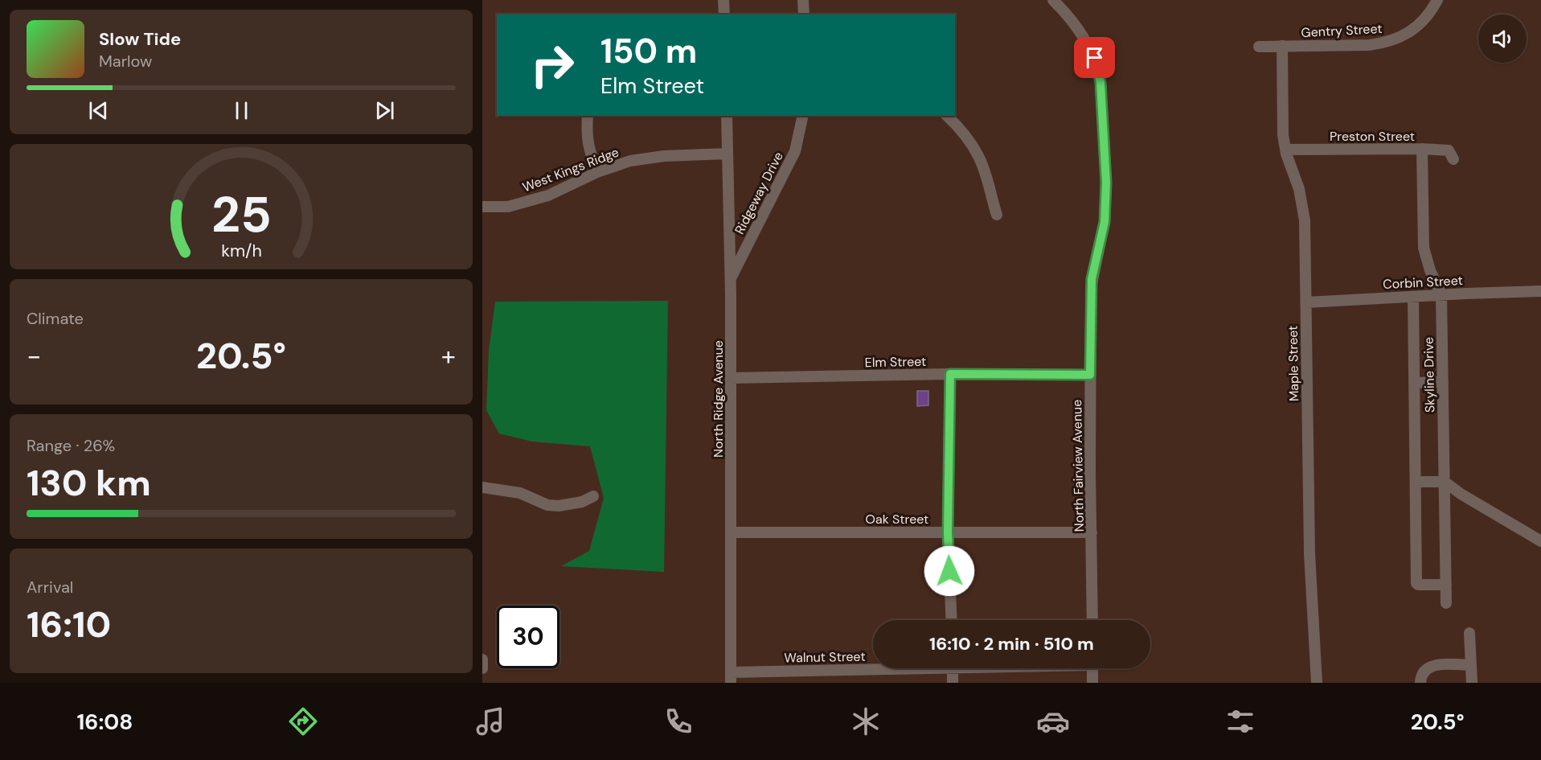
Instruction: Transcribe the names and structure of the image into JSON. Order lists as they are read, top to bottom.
{
  "streets": {
    "street": [
      "Gentry Street",
      "Preston Street",
      "West Kings Ridge",
      "Ridgeway Drive",
      "Corbin Street",
      "Elm Street",
      "Maple Street",
      "Skyline Drive",
      "North Ridge Avenue",
      "North Fairview Avenue",
      "Oak Street",
      "Walnut Street"
    ]
  },
  "crossings": [
    ["Gentry Street", "Maple Street"],
    ["Preston Street", "Maple Street"],
    ["Preston Street", "Skyline Drive"],
    ["West Kings Ridge", "North Ridge Avenue"],
    ["Ridgeway Drive", "North Ridge Avenue"],
    ["Corbin Street", "Maple Street"],
    ["Corbin Street", "Skyline Drive"],
    ["Elm Street", "North Ridge Avenue"],
    ["Elm Street", "North Fairview Avenue"],
    ["North Ridge Avenue", "Oak Street"],
    ["North Ridge Avenue", "Walnut Street"],
    ["North Fairview Avenue", "Oak Street"]
  ],
  "page": {
    "turn": ["150 m", "Elm Street"],
    "song": ["Slow Tide", "Marlow"],
    "tile": [
      "Climate",
      ["Range · 26%", "130 km"],
      ["Arrival", "16:10"]
    ],
    "heat": ["−", "20.5°", "+"],
    "limit": "30",
    "trip": "16:10 · 2 min · 510 m",
    "tabs": ["16:08", "20.5°"],
    "gauge": ["25", "km/h"]
  }
}
